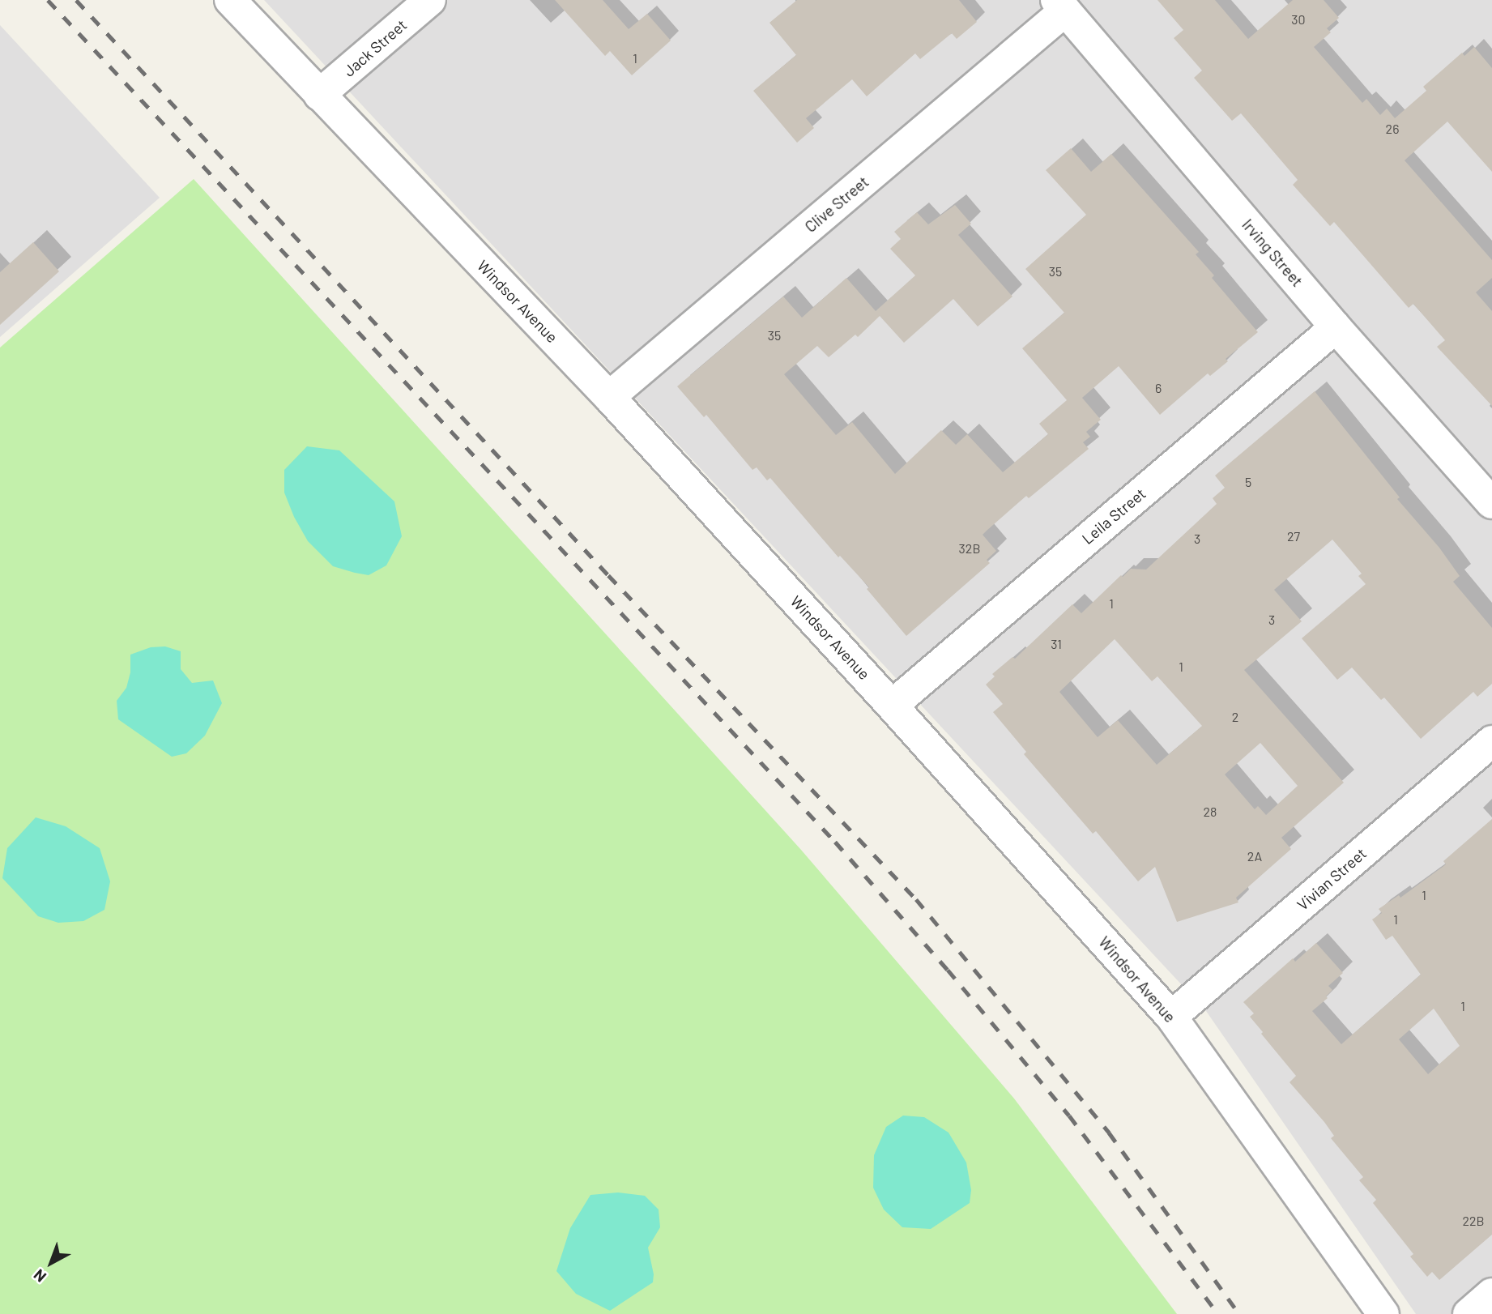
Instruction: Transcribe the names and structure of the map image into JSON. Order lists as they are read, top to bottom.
{
  "streets": {
    "street": [
      "Jack Street",
      "Clive Street",
      "Irving Street",
      "Windsor Avenue",
      "Leila Street",
      "Vivian Street"
    ]
  },
  "crossings": [
    ["Jack Street", "Windsor Avenue"],
    ["Clive Street", "Irving Street"],
    ["Clive Street", "Windsor Avenue"],
    ["Irving Street", "Leila Street"],
    ["Windsor Avenue", "Leila Street"],
    ["Windsor Avenue", "Vivian Street"]
  ],
  "house_numbers": [
    "30",
    "1",
    "26",
    "35",
    "35",
    "6",
    "5",
    "27",
    "3",
    "32B",
    "1",
    "3",
    "31",
    "1",
    "2",
    "28",
    "2A",
    "1",
    "1",
    "1",
    "22B"
  ],
  "north": "bottom left"
}
